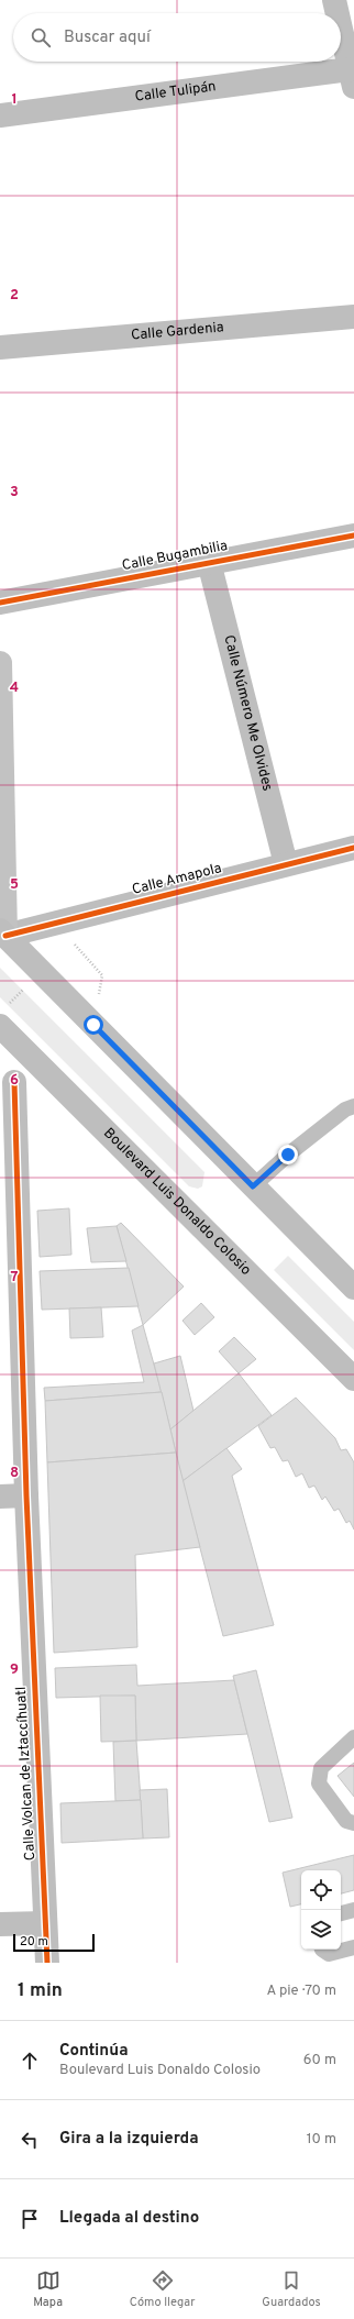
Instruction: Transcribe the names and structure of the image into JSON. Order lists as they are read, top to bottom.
{
  "streets": {
    "street": [
      "Calle Tulipán",
      "Calle Gardenia",
      "Calle Bugambilia",
      "Calle Número Me Olvides",
      "Calle Amapola",
      "Boulevard Luis Donaldo Colosio",
      "Calle Volcan de Iztaccíhuatl"
    ]
  },
  "crossings": [
    ["Calle Bugambilia", "Calle Número Me Olvides"],
    ["Calle Número Me Olvides", "Calle Amapola"]
  ],
  "scale_bar": "20 m",
  "page": {
    "search": "Buscar aquí",
    "scale": "20 m",
    "heading": ["1 min", "A pie · 70 m"],
    "list": [
      ["Continúa", "Boulevard Luis Donaldo Colosio", "60 m"],
      ["Gira a la izquierda", "10 m"],
      "Llegada al destino"
    ],
    "nav": ["Mapa", "Cómo llegar", "Guardados"]
  },
  "grid": {
    "rows": [
      "1",
      "2",
      "3",
      "4",
      "5",
      "6",
      "7",
      "8",
      "9"
    ]
  }
}
